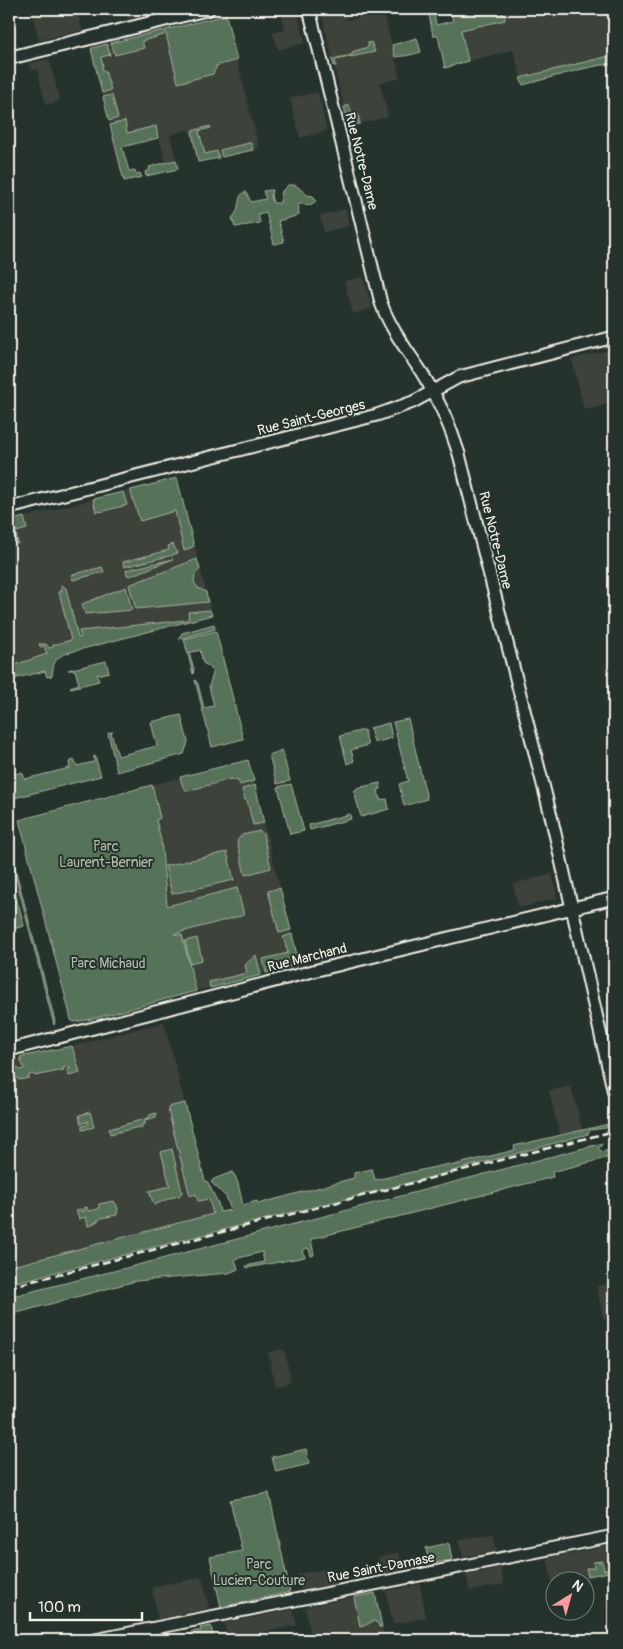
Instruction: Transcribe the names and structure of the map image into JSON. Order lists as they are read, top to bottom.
{
  "streets": {
    "street": [
      "Rue Notre-Dame",
      "Rue Saint-Georges",
      "Rue Marchand",
      "Rue Saint-Damase"
    ]
  },
  "crossings": [
    ["Rue Notre-Dame", "Rue Saint-Georges"],
    ["Rue Notre-Dame", "Rue Marchand"]
  ],
  "parks": ["Parc Laurent-Bernier", "Parc Michaud", "Parc Lucien-Couture"],
  "scale_bar": "100 m",
  "north": "top right"
}
